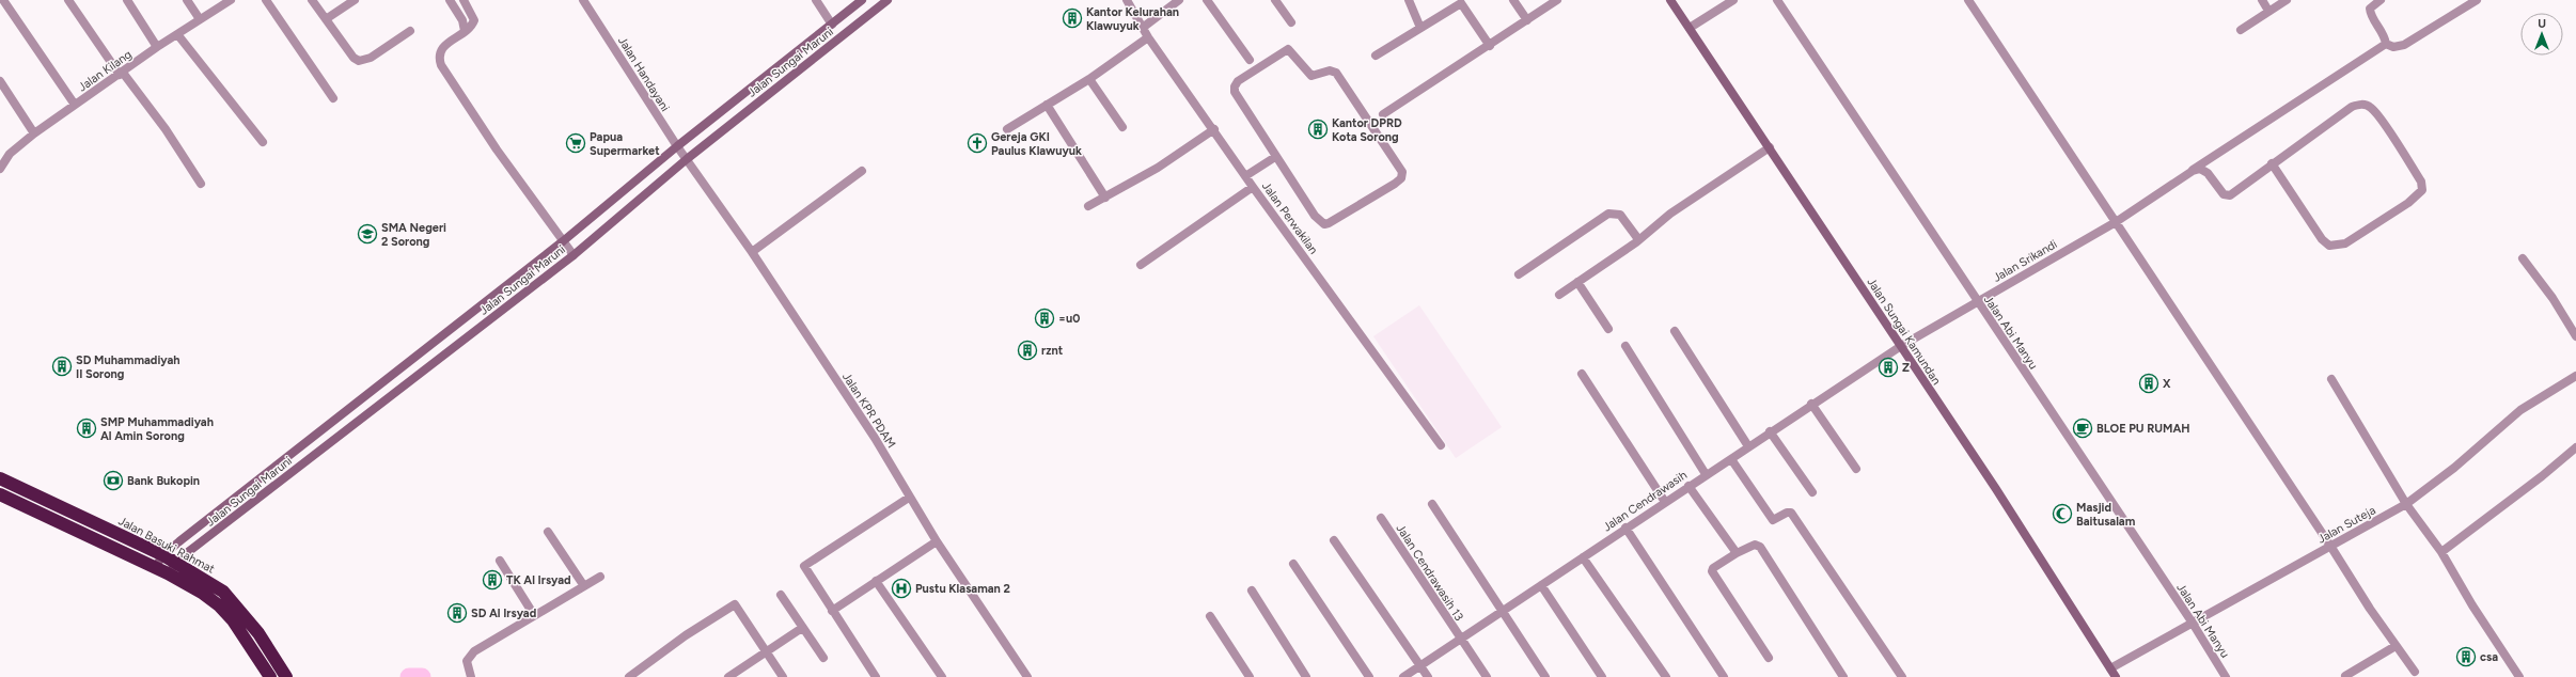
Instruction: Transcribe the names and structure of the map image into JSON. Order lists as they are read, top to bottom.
{
  "streets": {
    "highway": ["Jalan Basuki Rahmat"],
    "main road": ["Jalan Sungai Maruni", "Jalan Sungai Kamundan"],
    "street": [
      "Jalan Kilang",
      "Jalan Handayani",
      "Jalan Perwakilan",
      "Jalan Srikandi",
      "Jalan Abi Manyu",
      "Jalan KPR PDAM",
      "Jalan Cendrawasih",
      "Jalan Suteja",
      "Jalan Cendrawasih 13"
    ]
  },
  "crossings": [
    ["Jalan Sungai Maruni", "Jalan Handayani"],
    ["Jalan Sungai Maruni", "Jalan KPR PDAM"],
    ["Jalan Sungai Maruni", "Jalan Basuki Rahmat"],
    ["Jalan Handayani", "Jalan KPR PDAM"],
    ["Jalan Srikandi", "Jalan Sungai Kamundan"],
    ["Jalan Srikandi", "Jalan Abi Manyu"],
    ["Jalan Srikandi", "Jalan Cendrawasih"],
    ["Jalan Sungai Kamundan", "Jalan Cendrawasih"],
    ["Jalan Sungai Kamundan", "Jalan Suteja"],
    ["Jalan Abi Manyu", "Jalan Suteja"],
    ["Jalan Cendrawasih", "Jalan Cendrawasih 13"]
  ],
  "places": {
    "building": [
      "Kantor Kelurahan Klawuyuk",
      "Kantor DPRD Kota Sorong",
      "=u0",
      "rznt",
      "SD Muhammadiyah II Sorong",
      "Z",
      "X",
      "SMP Muhammadiyah Al Amin Sorong",
      "TK Al Irsyad",
      "SD Al Irsyad",
      "csa"
    ],
    "supermarket": ["Papua Supermarket"],
    "church": ["Gereja GKI Paulus Klawuyuk"],
    "school or university": ["SMA Negeri 2 Sorong"],
    "cafe": ["BLOE PU RUMAH"],
    "bank": ["Bank Bukopin"],
    "mosque": ["Masjid Baitusalam"],
    "hospital": ["Pustu Klasaman 2"]
  },
  "north": "top"
}
